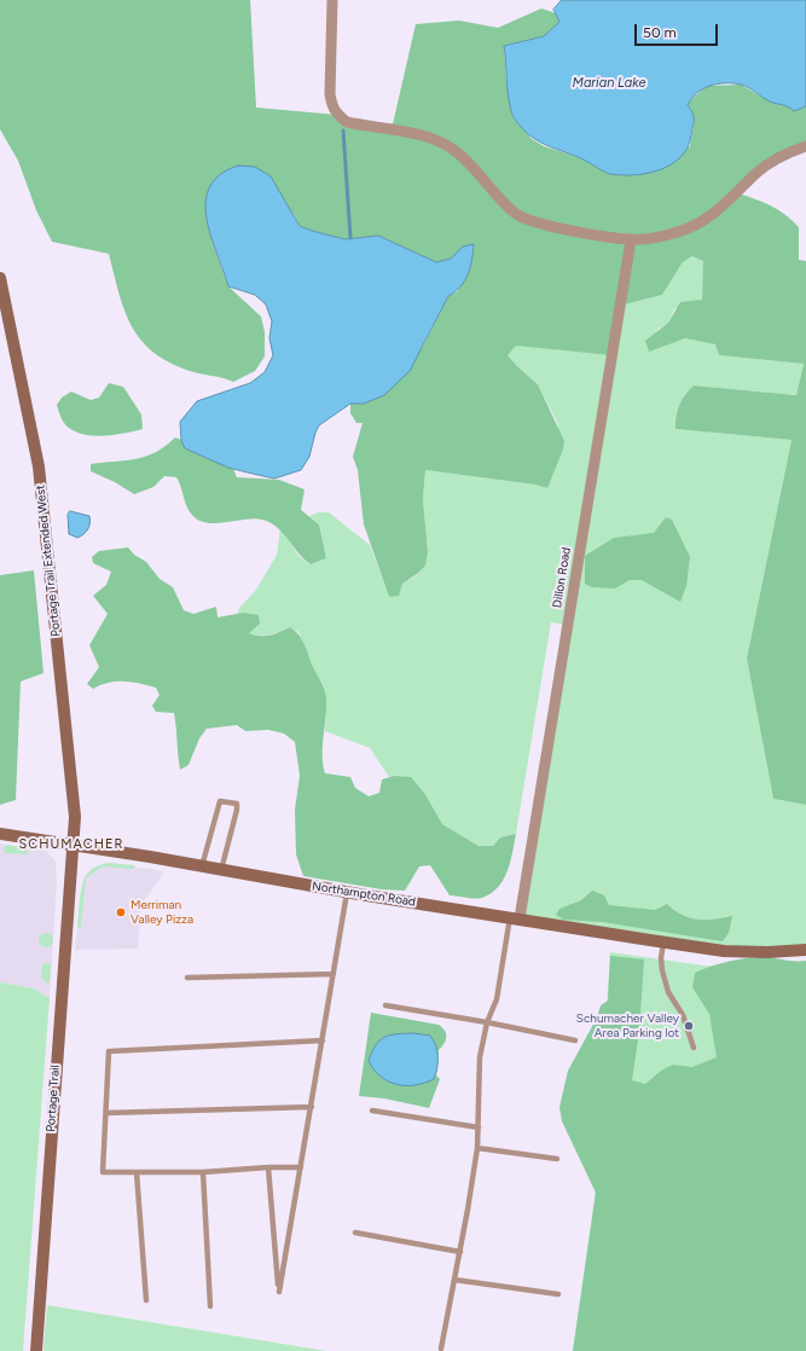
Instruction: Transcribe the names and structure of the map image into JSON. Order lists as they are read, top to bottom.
{
  "streets": {
    "main road": ["Portage Trail Extended West", "Northampton Road", "Portage Trail"],
    "street": ["Dillon Road"]
  },
  "crossings": [
    ["Portage Trail Extended West", "Northampton Road"],
    ["Portage Trail Extended West", "Portage Trail"],
    ["Dillon Road", "Northampton Road"],
    ["Northampton Road", "Portage Trail"]
  ],
  "districts": ["SCHUMACHER"],
  "water": ["Marian Lake"],
  "places": ["Merriman Valley Pizza", "Schumacher Valley Area Parking lot"],
  "scale_bar": "50 m"
}
